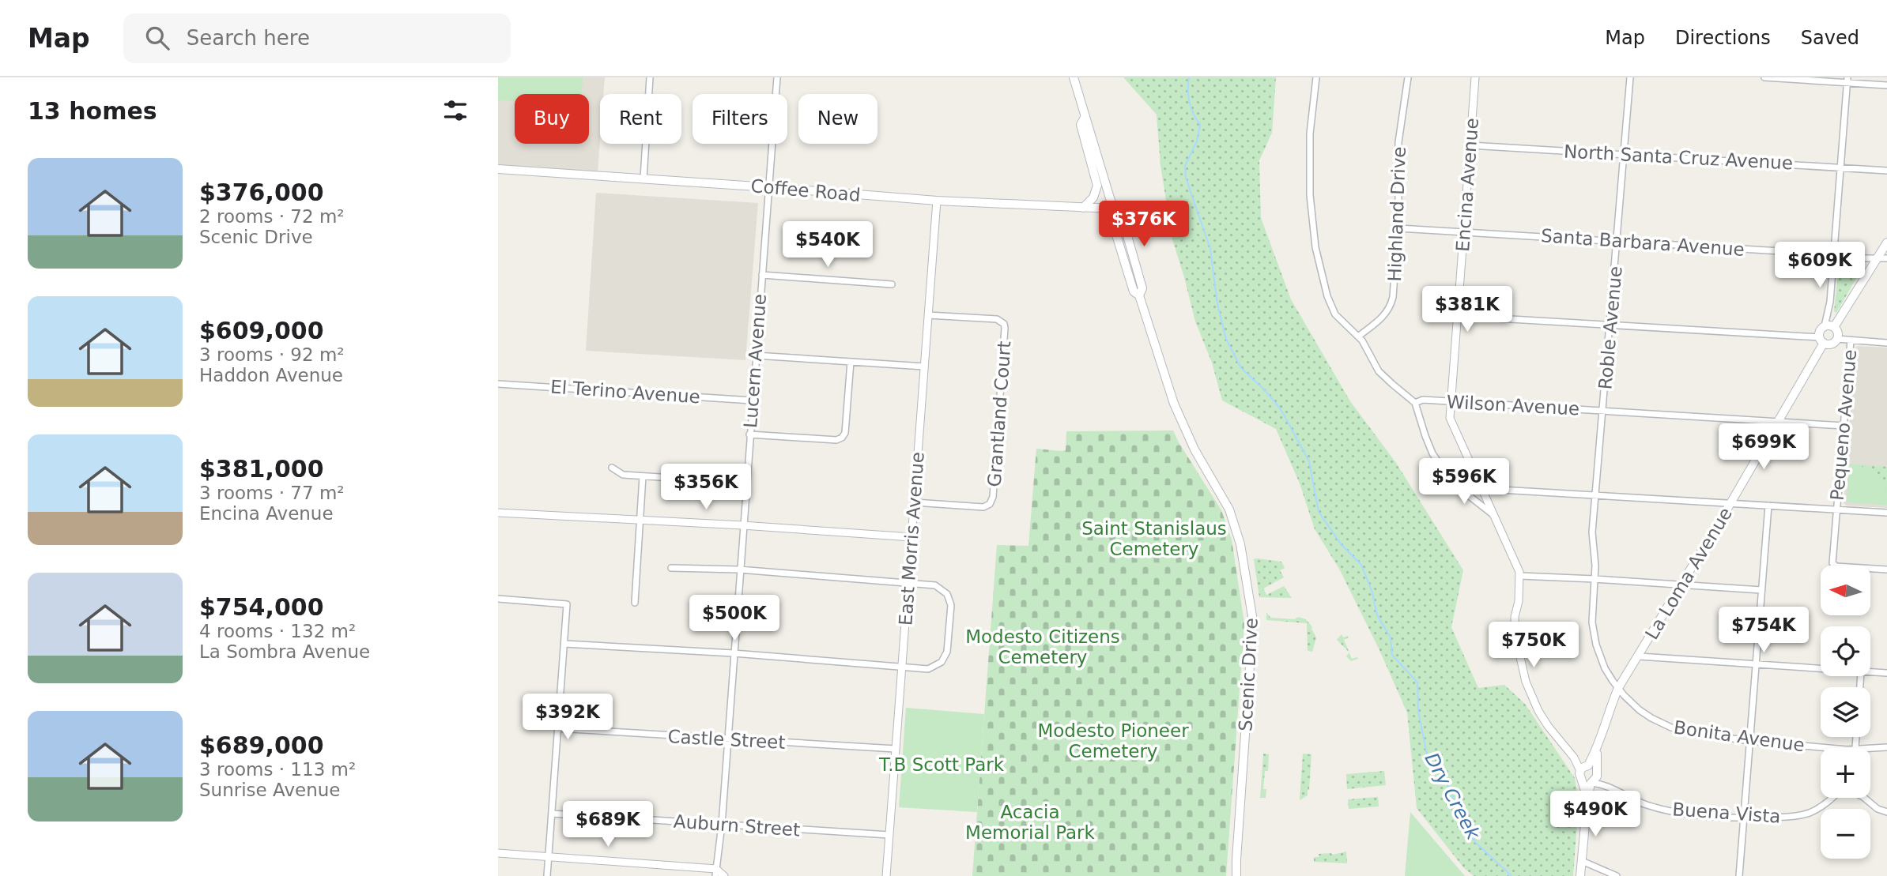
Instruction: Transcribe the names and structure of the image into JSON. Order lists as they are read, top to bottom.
{
  "streets": {
    "main road": ["Coffee Road", "La Loma Avenue", "Scenic Drive"],
    "street": [
      "North Santa Cruz Avenue",
      "Encina Avenue",
      "Highland Drive",
      "Santa Barbara Avenue",
      "Roble Avenue",
      "Lucern Avenue",
      "El Terino Avenue",
      "Wilson Avenue",
      "Grantland Court",
      "Pequeno Avenue",
      "East Morris Avenue",
      "Bonita Avenue",
      "Castle Street",
      "Buena Vista",
      "Auburn Street"
    ]
  },
  "crossings": [
    ["North Santa Cruz Avenue", "Encina Avenue"],
    ["North Santa Cruz Avenue", "Roble Avenue"],
    ["Encina Avenue", "Santa Barbara Avenue"],
    ["Encina Avenue", "Wilson Avenue"],
    ["Coffee Road", "Lucern Avenue"],
    ["Coffee Road", "East Morris Avenue"],
    ["Coffee Road", "Scenic Drive"],
    ["Highland Drive", "Santa Barbara Avenue"],
    ["Santa Barbara Avenue", "Roble Avenue"],
    ["Roble Avenue", "Wilson Avenue"],
    ["Roble Avenue", "Bonita Avenue"],
    ["Lucern Avenue", "El Terino Avenue"],
    ["Lucern Avenue", "Castle Street"],
    ["Lucern Avenue", "Auburn Street"],
    ["Wilson Avenue", "Pequeno Avenue"],
    ["Wilson Avenue", "La Loma Avenue"],
    ["Grantland Court", "East Morris Avenue"],
    ["East Morris Avenue", "Castle Street"],
    ["East Morris Avenue", "Auburn Street"],
    ["La Loma Avenue", "Bonita Avenue"],
    ["La Loma Avenue", "Buena Vista"]
  ],
  "water": ["Dry Creek"],
  "parks": [
    "Saint Stanislaus Cemetery",
    "Modesto Citizens Cemetery",
    "Modesto Pioneer Cemetery",
    "T.B Scott Park",
    "Acacia Memorial Park"
  ],
  "north": "left",
  "page": {
    "header": "Map",
    "search": "Search here",
    "nav": ["Map", "Directions", "Saved"],
    "heading": "13 homes",
    "chip": [
      "Buy",
      "Rent",
      "Filters",
      "New"
    ],
    "list": [
      {
        "name": "$376,000",
        "note": "2 rooms · 72 m² · Scenic Drive"
      },
      {
        "name": "$609,000",
        "note": "3 rooms · 92 m² · Haddon Avenue"
      },
      {
        "name": "$381,000",
        "note": "3 rooms · 77 m² · Encina Avenue"
      },
      {
        "name": "$754,000",
        "note": "4 rooms · 132 m² · La Sombra Avenue"
      },
      {
        "name": "$689,000",
        "note": "3 rooms · 113 m² · Sunrise Avenue"
      }
    ],
    "price": [
      "$376K",
      "$540K",
      "$609K",
      "$381K",
      "$699K",
      "$596K",
      "$356K",
      "$500K",
      "$754K",
      "$750K",
      "$392K",
      "$490K",
      "$689K"
    ],
    "map_buttons": ["+", "−"]
  }
}
